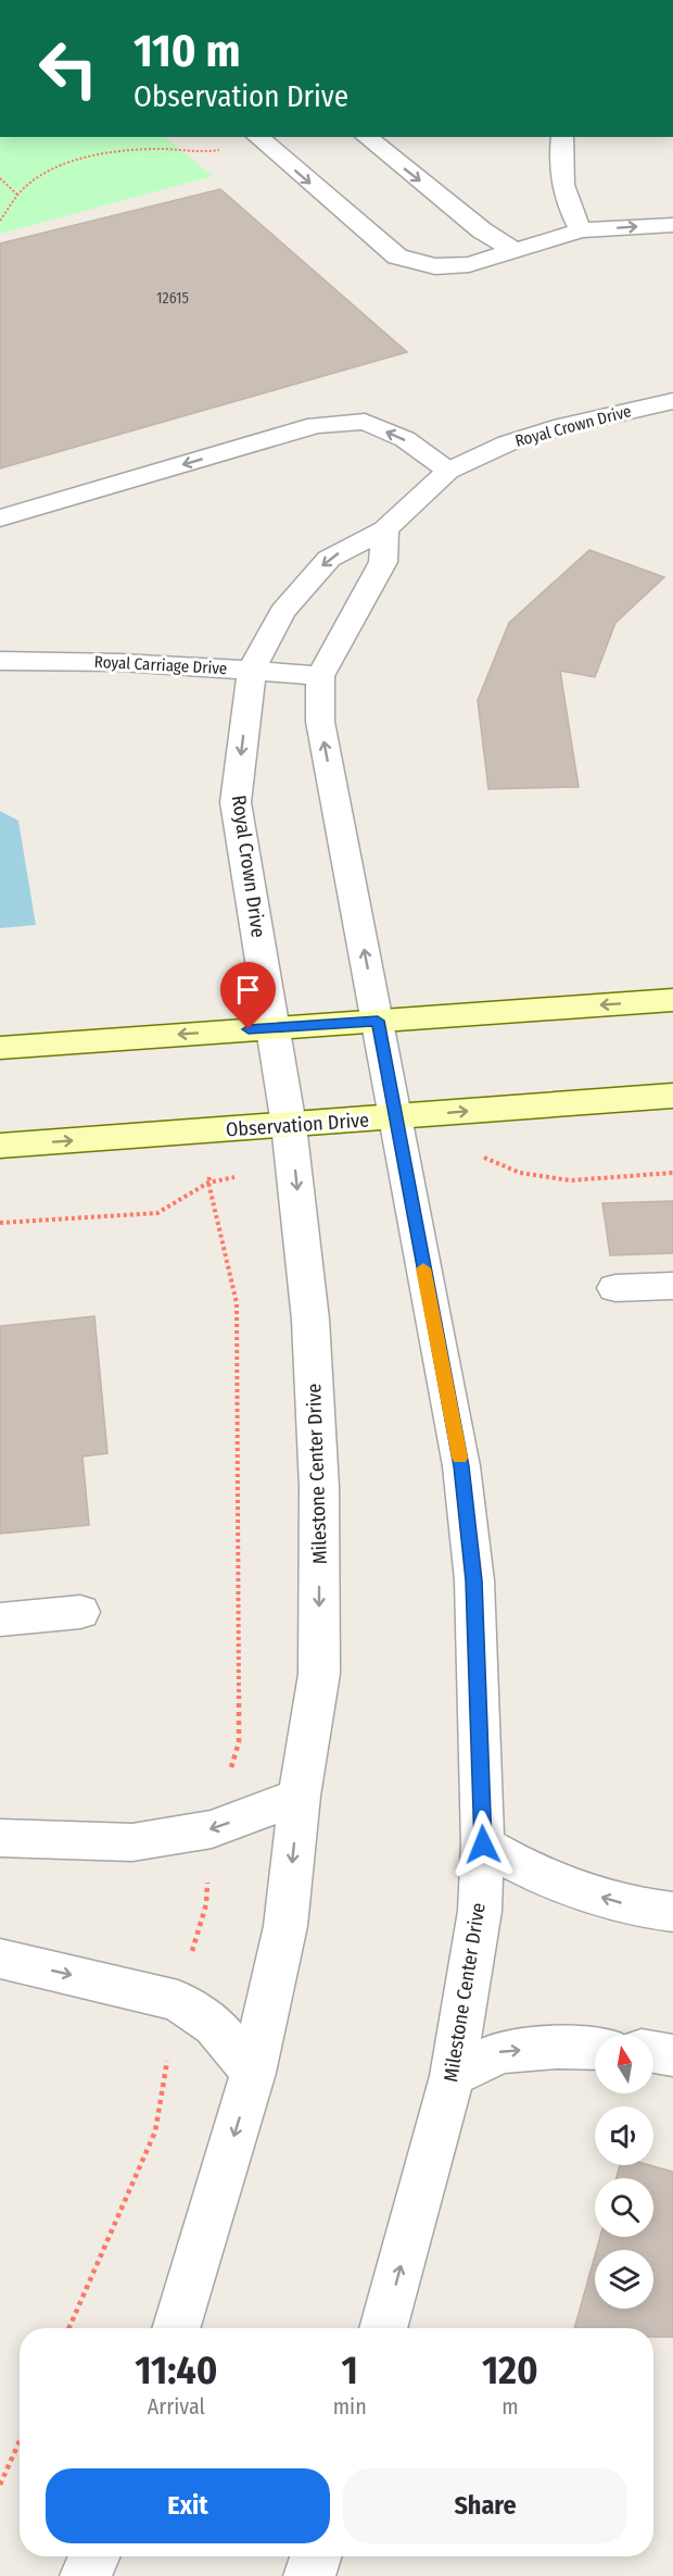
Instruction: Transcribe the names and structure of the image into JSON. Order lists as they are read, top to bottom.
{
  "streets": {
    "street": [
      "Royal Crown Drive",
      "Royal Carriage Drive",
      "Observation Drive",
      "Milestone Center Drive"
    ]
  },
  "crossings": [
    ["Royal Crown Drive", "Royal Carriage Drive"],
    ["Royal Crown Drive", "Milestone Center Drive"],
    ["Observation Drive", "Milestone Center Drive"]
  ],
  "house_numbers": ["12615"],
  "north": "top",
  "page": {
    "turn": ["110 m", "Observation Drive"],
    "eta": [
      "11:40",
      "Arrival",
      "1",
      "min",
      "120",
      "m"
    ],
    "buttons": ["Exit", "Share"]
  }
}
